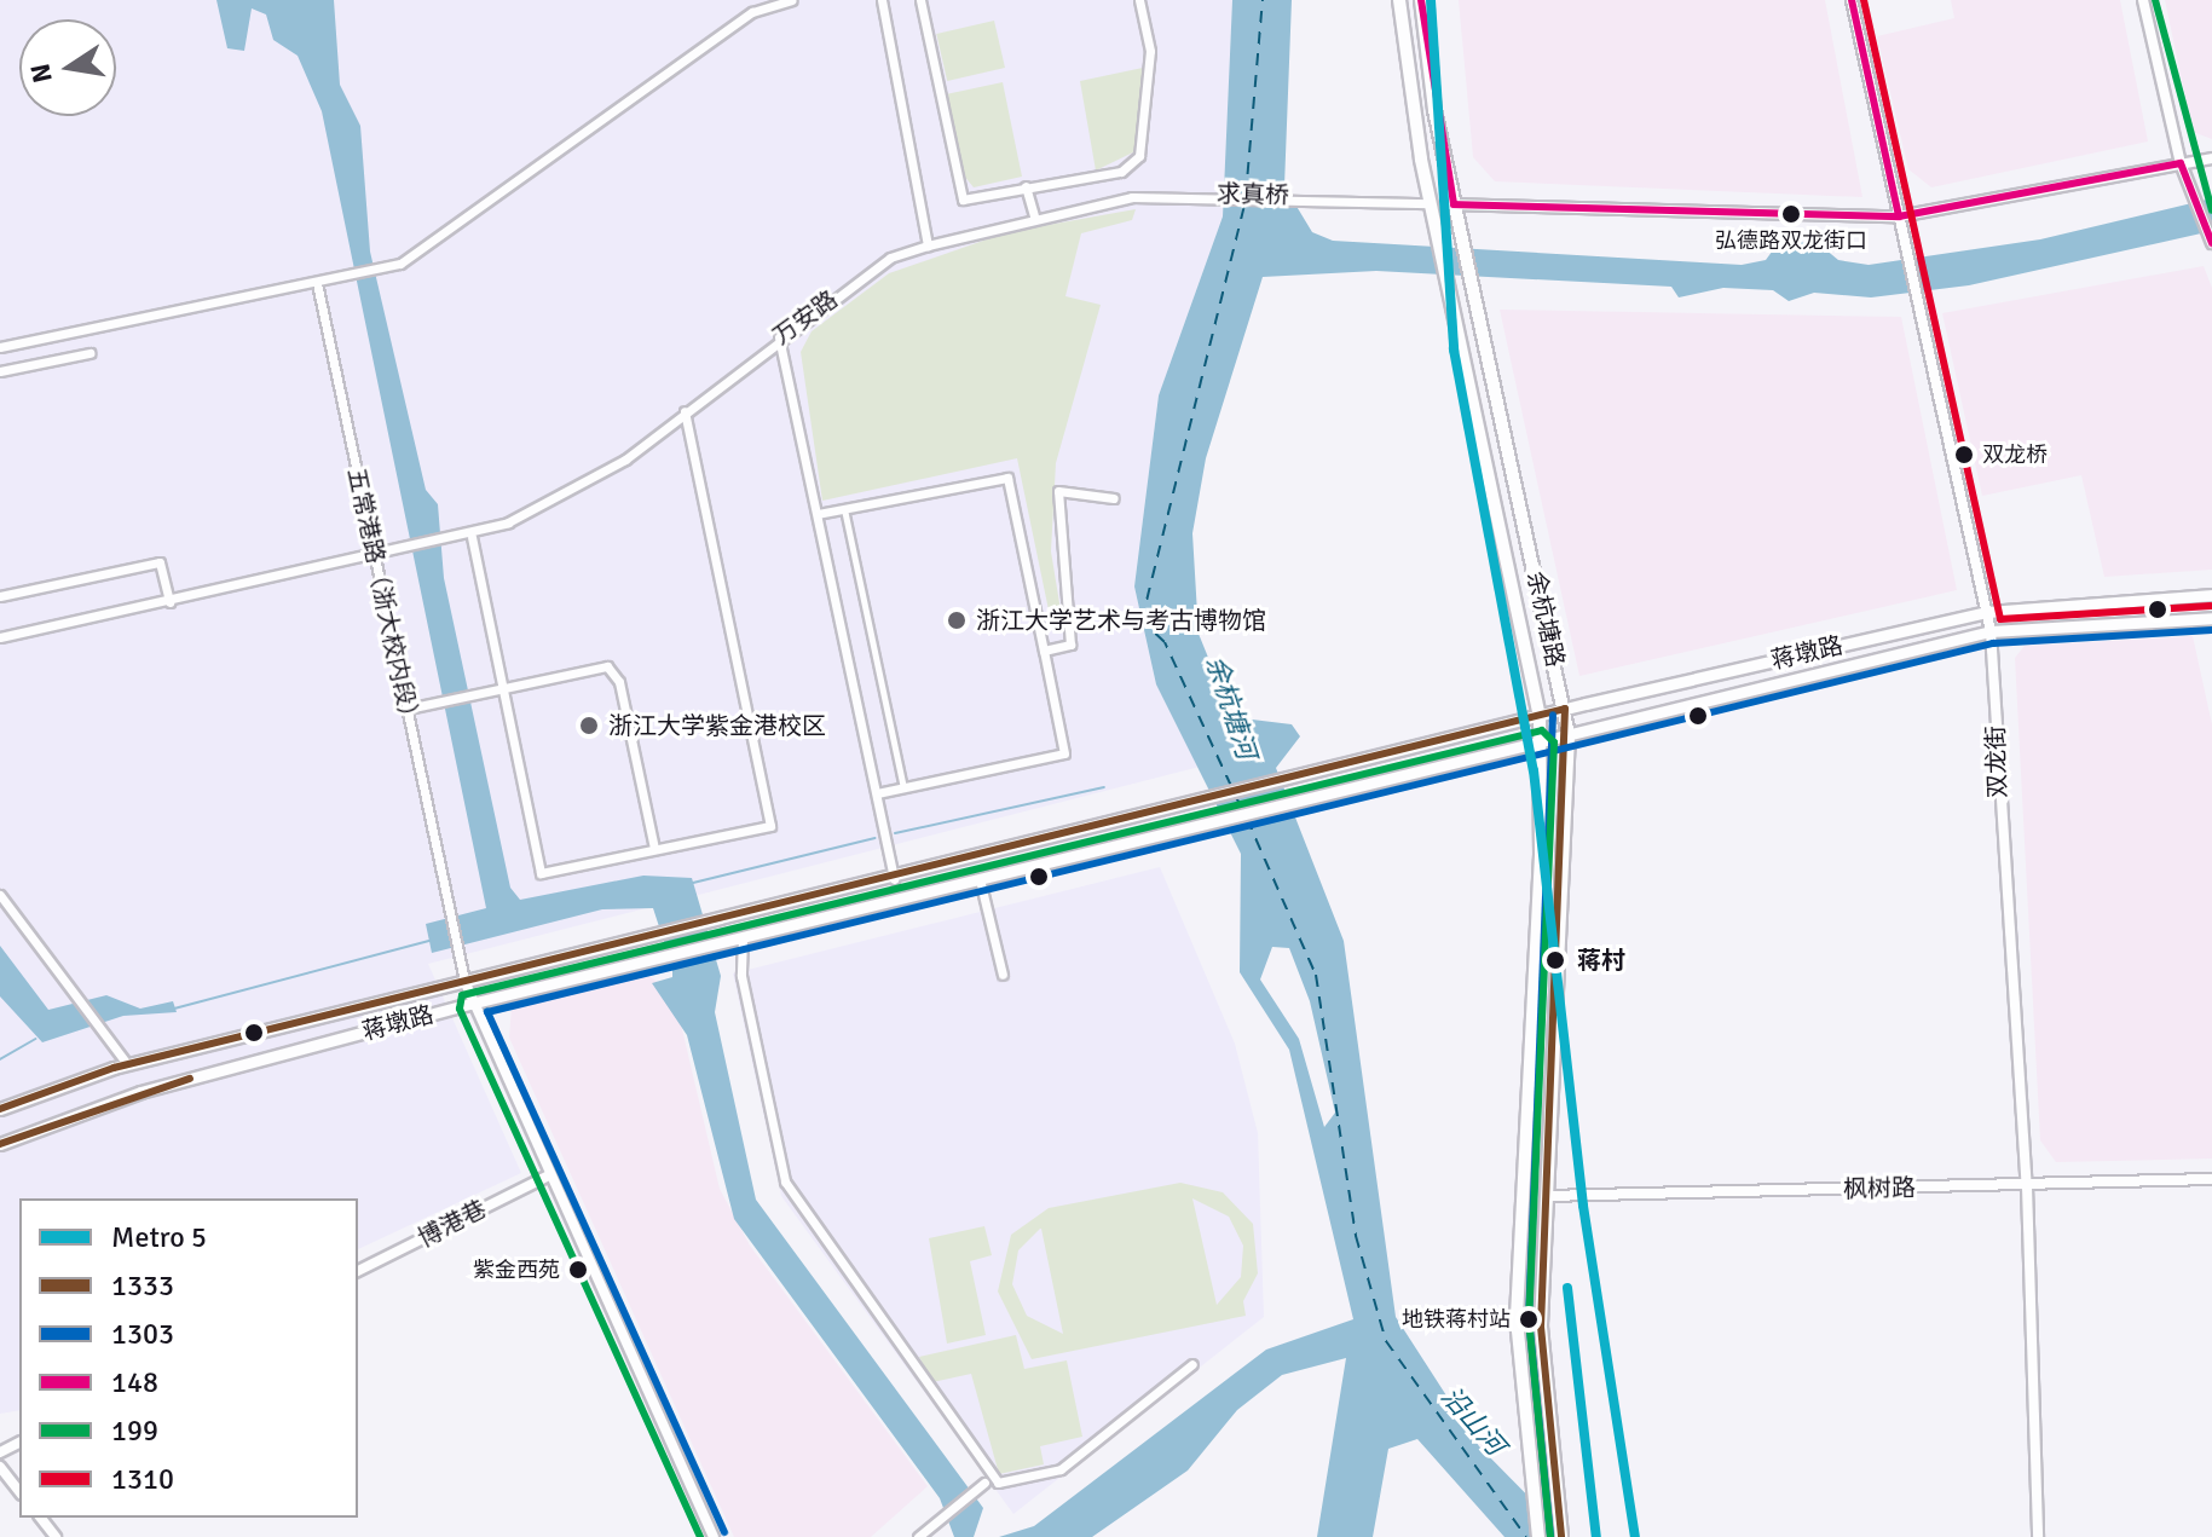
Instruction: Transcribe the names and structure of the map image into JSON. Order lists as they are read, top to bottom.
{
  "streets": {
    "main road": ["余杭塘路", "蒋墩路"],
    "street": [
      "求真桥",
      "万安路",
      "五常港路（浙大校内段）",
      "双龙街",
      "枫树路",
      "博港巷"
    ]
  },
  "crossings": [
    ["求真桥", "万安路"],
    ["求真桥", "余杭塘路"],
    ["万安路", "五常港路（浙大校内段）"],
    ["五常港路（浙大校内段）", "蒋墩路"],
    ["余杭塘路", "蒋墩路"],
    ["余杭塘路", "枫树路"],
    ["蒋墩路", "双龙街"],
    ["双龙街", "枫树路"]
  ],
  "water": ["余杭塘河", "沿山河"],
  "places": [
    "弘德路双龙街口",
    "双龙桥",
    "浙江大学艺术与考古博物馆",
    "浙江大学紫金港校区",
    "蒋村",
    "紫金西苑",
    "地铁蒋村站"
  ],
  "lines": [
    "metro line 5",
    "transit line 148",
    "transit line 199",
    "transit line 1310",
    "transit line 1303",
    "transit line 1333"
  ],
  "legend": [
    "Metro 5",
    "1333",
    "1303",
    "148",
    "199",
    "1310"
  ],
  "north": "left"
}
